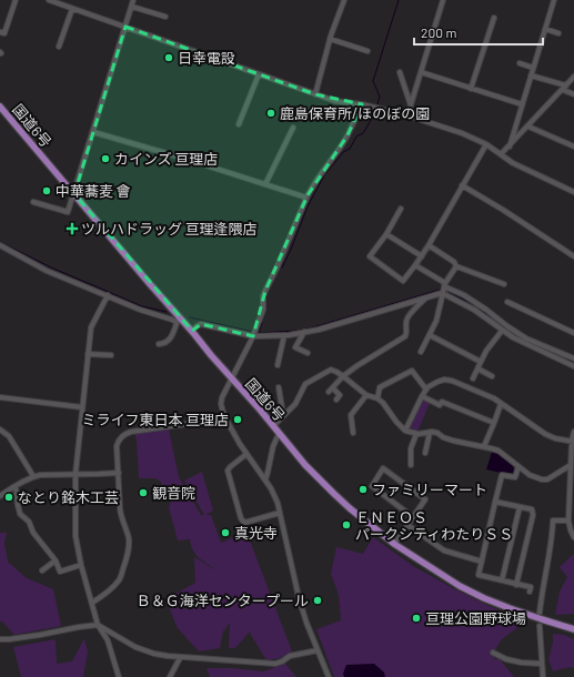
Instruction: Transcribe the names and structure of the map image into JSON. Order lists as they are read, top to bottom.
{
  "streets": {
    "highway": ["国道6号"]
  },
  "places": {
    "other": [
      "日幸電設",
      "鹿島保育所/ほのぼの園",
      "カインズ 亘理店",
      "中華蕎麦 會",
      "ミライフ東日本 亘理店",
      "ファミリーマート",
      "観音院",
      "なとり銘木工芸",
      "ＥＮＥＯＳ パークシティわたりＳＳ",
      "真光寺",
      "Ｂ＆Ｇ海洋センタープール",
      "亘理公園野球場"
    ],
    "health": ["ツルハドラッグ 亘理逢隈店"]
  },
  "scale_bar": "200 m"
}
